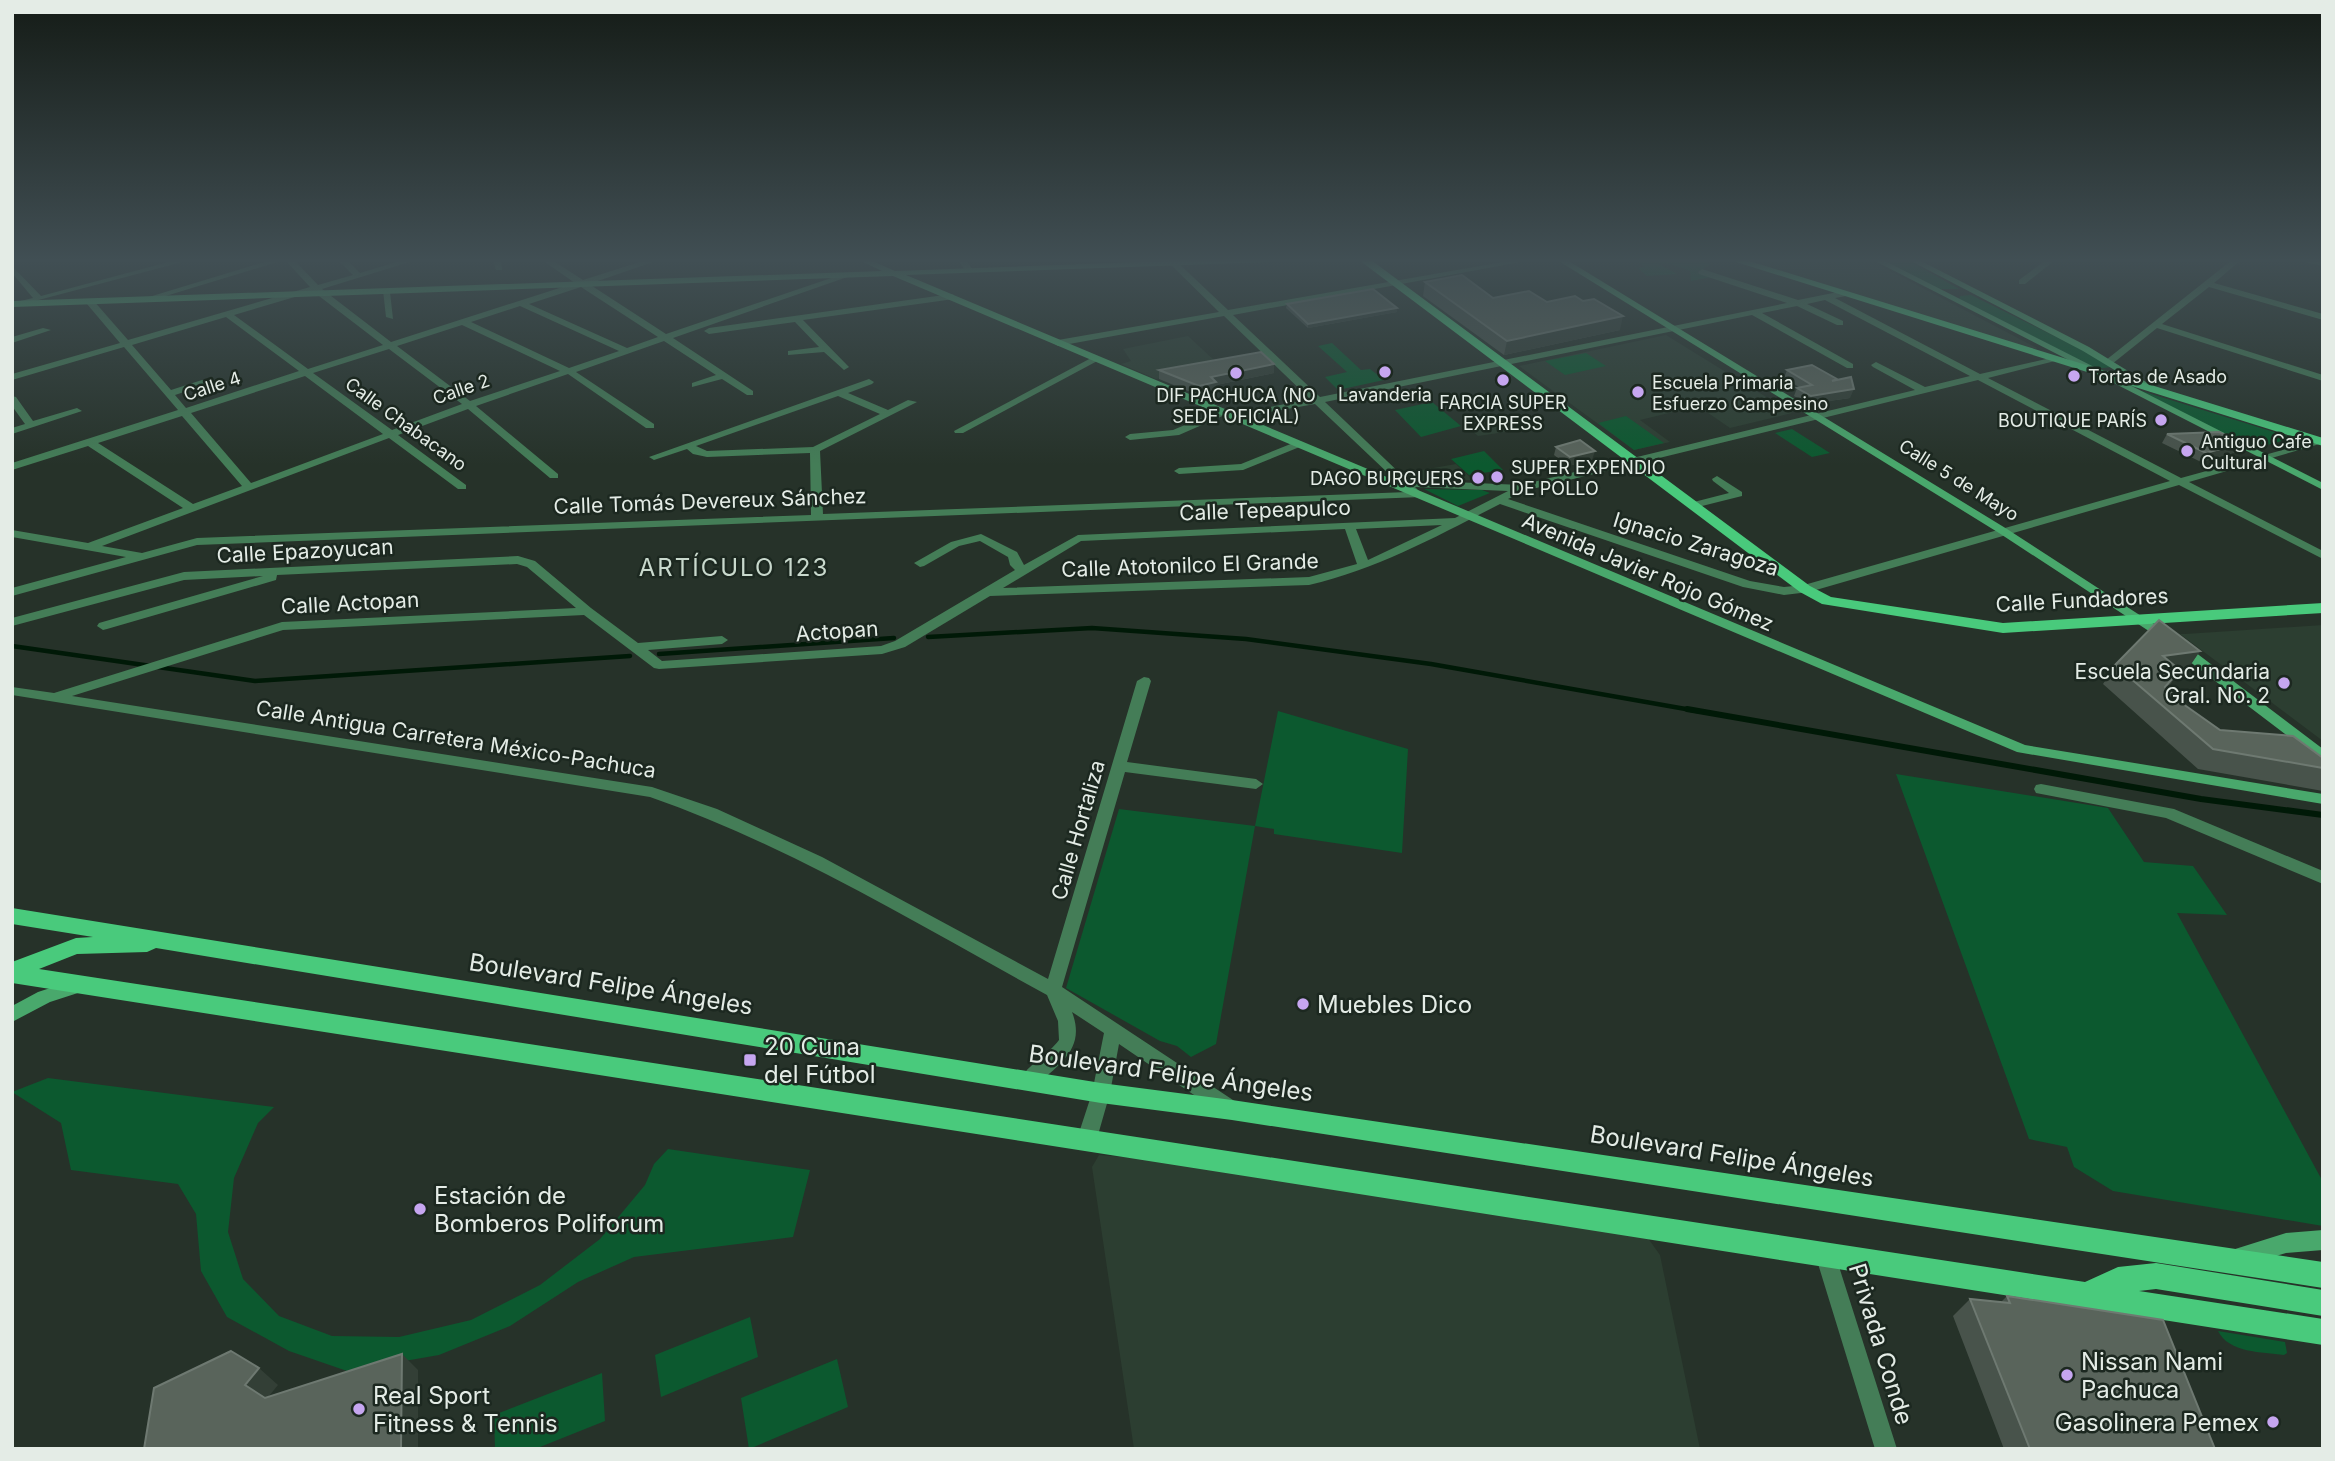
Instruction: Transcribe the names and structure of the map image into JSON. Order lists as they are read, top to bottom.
{
  "streets": {
    "main road": ["Calle Fundadores", "Boulevard Felipe Ángeles"],
    "street": [
      "Calle 4",
      "Calle 2",
      "Calle Chabacano",
      "Calle 5 de Mayo",
      "Calle Tomás Devereux Sánchez",
      "Calle Tepeapulco",
      "Ignacio Zaragoza",
      "Calle Epazoyucan",
      "Calle Atotonilco El Grande",
      "Avenida Javier Rojo Gómez",
      "Calle Actopan",
      "Actopan",
      "Calle Antigua Carretera México-Pachuca",
      "Calle Hortaliza",
      "Privada Conde"
    ]
  },
  "crossings": [
    ["Calle 4", "Calle Chabacano"],
    ["Calle 2", "Calle Chabacano"],
    ["Calle 5 de Mayo", "Ignacio Zaragoza"],
    ["Calle 5 de Mayo", "Calle Fundadores"],
    ["Calle Tomás Devereux Sánchez", "Avenida Javier Rojo Gómez"],
    ["Calle Tepeapulco", "Calle Atotonilco El Grande"],
    ["Calle Tepeapulco", "Avenida Javier Rojo Gómez"],
    ["Calle Tepeapulco", "Actopan"],
    ["Ignacio Zaragoza", "Calle Atotonilco El Grande"],
    ["Ignacio Zaragoza", "Calle Fundadores"],
    ["Calle Epazoyucan", "Calle Actopan"],
    ["Calle Epazoyucan", "Actopan"],
    ["Calle Atotonilco El Grande", "Avenida Javier Rojo Gómez"],
    ["Calle Atotonilco El Grande", "Actopan"],
    ["Calle Actopan", "Actopan"],
    ["Calle Actopan", "Calle Antigua Carretera México-Pachuca"],
    ["Calle Antigua Carretera México-Pachuca", "Calle Hortaliza"],
    ["Calle Antigua Carretera México-Pachuca", "Boulevard Felipe Ángeles"]
  ],
  "districts": ["ARTÍCULO 123"],
  "places": {
    "other": [
      "Lavanderia",
      "DIF PACHUCA (NO SEDE OFICIAL)",
      "Tortas de Asado",
      "FARCIA SUPER EXPRESS",
      "Escuela Primaria Esfuerzo Campesino",
      "BOUTIQUE PARÍS",
      "Antiguo Cafe Cultural",
      "SUPER EXPENDIO DE POLLO",
      "DAGO BURGUERS",
      "Escuela Secundaria Gral. No. 2",
      "Muebles Dico",
      "Estación de Bomberos Poliforum",
      "Nissan Nami Pachuca",
      "Real Sport Fitness & Tennis",
      "Gasolinera Pemex"
    ],
    "transit": ["20 Cuna del Fútbol"]
  }
}
